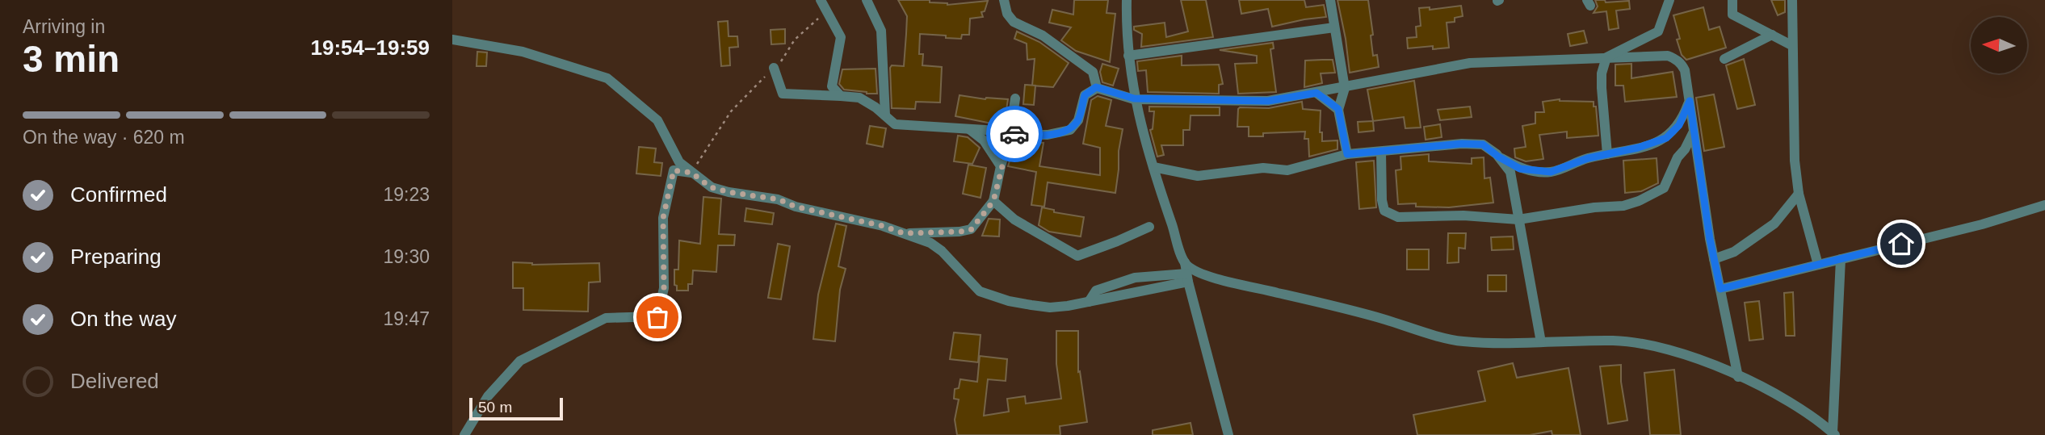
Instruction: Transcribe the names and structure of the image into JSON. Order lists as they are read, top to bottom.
{
  "scale_bar": "50 m",
  "north": "left",
  "page": {
    "heading": ["3 min", "Arriving in", "19:54–19:59"],
    "bar": "On the way · 620 m",
    "list": [
      ["Confirmed", "19:23"],
      ["Preparing", "19:30"],
      ["On the way", "19:47"],
      "Delivered"
    ],
    "scale": "50 m"
  }
}
